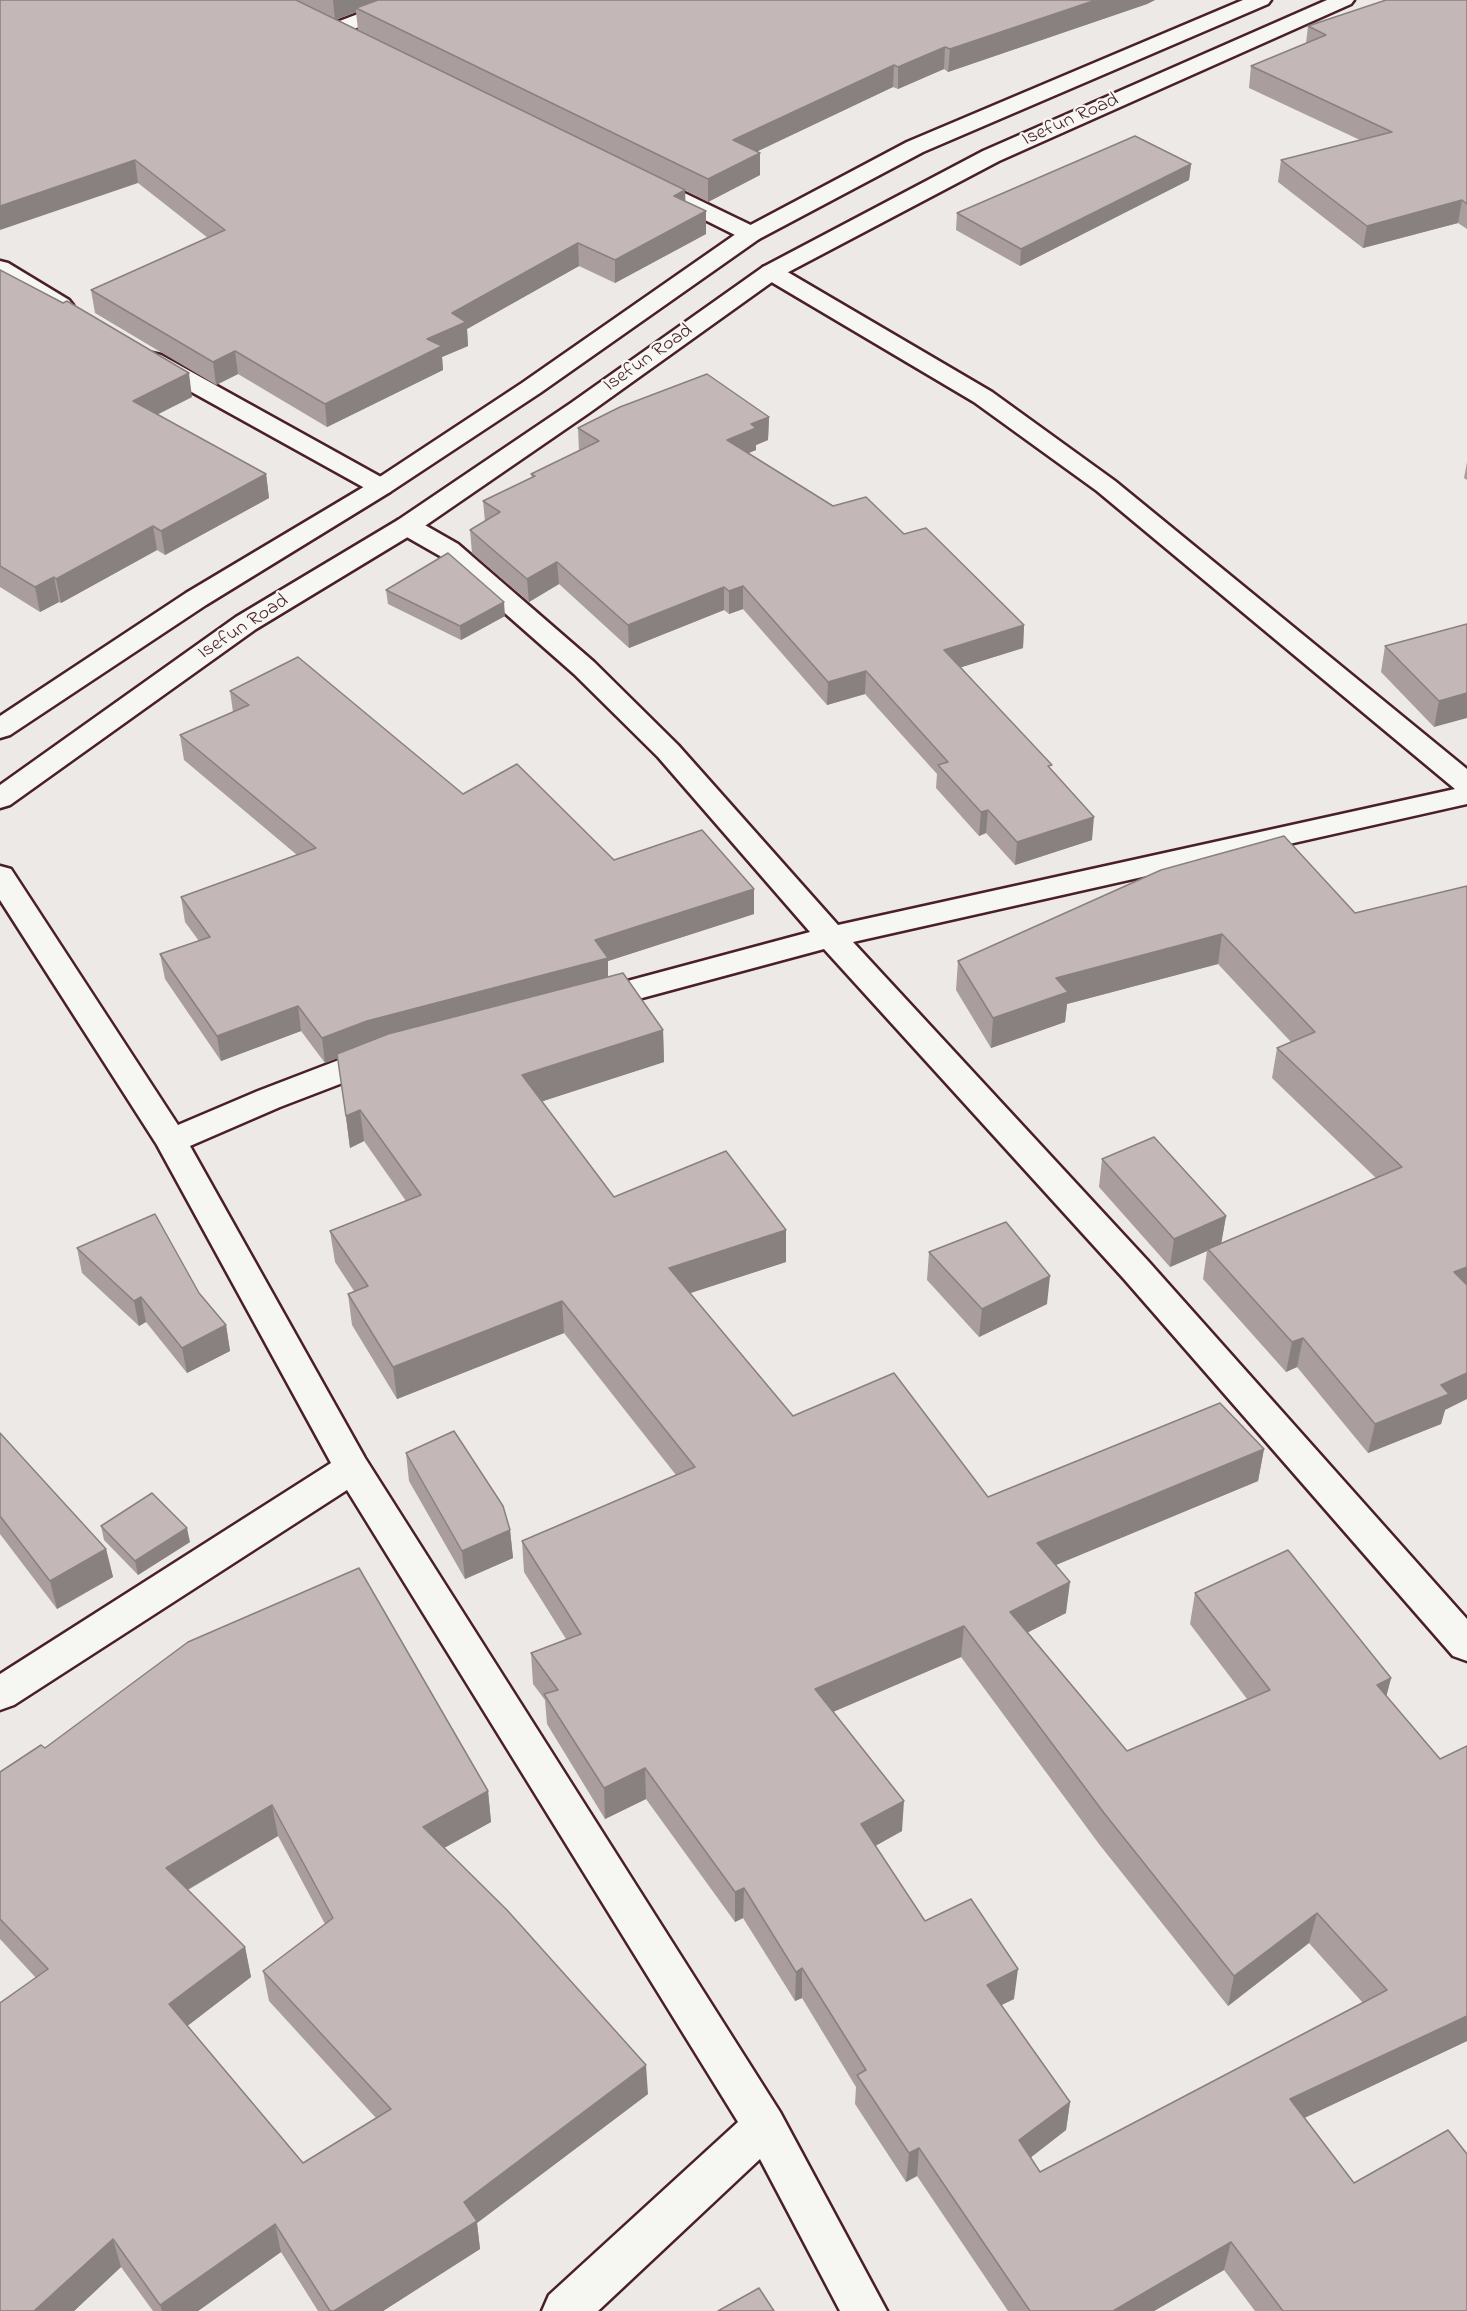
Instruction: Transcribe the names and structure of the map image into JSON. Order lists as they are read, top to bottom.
{
  "streets": {
    "street": ["Isefun Road"]
  }
}
